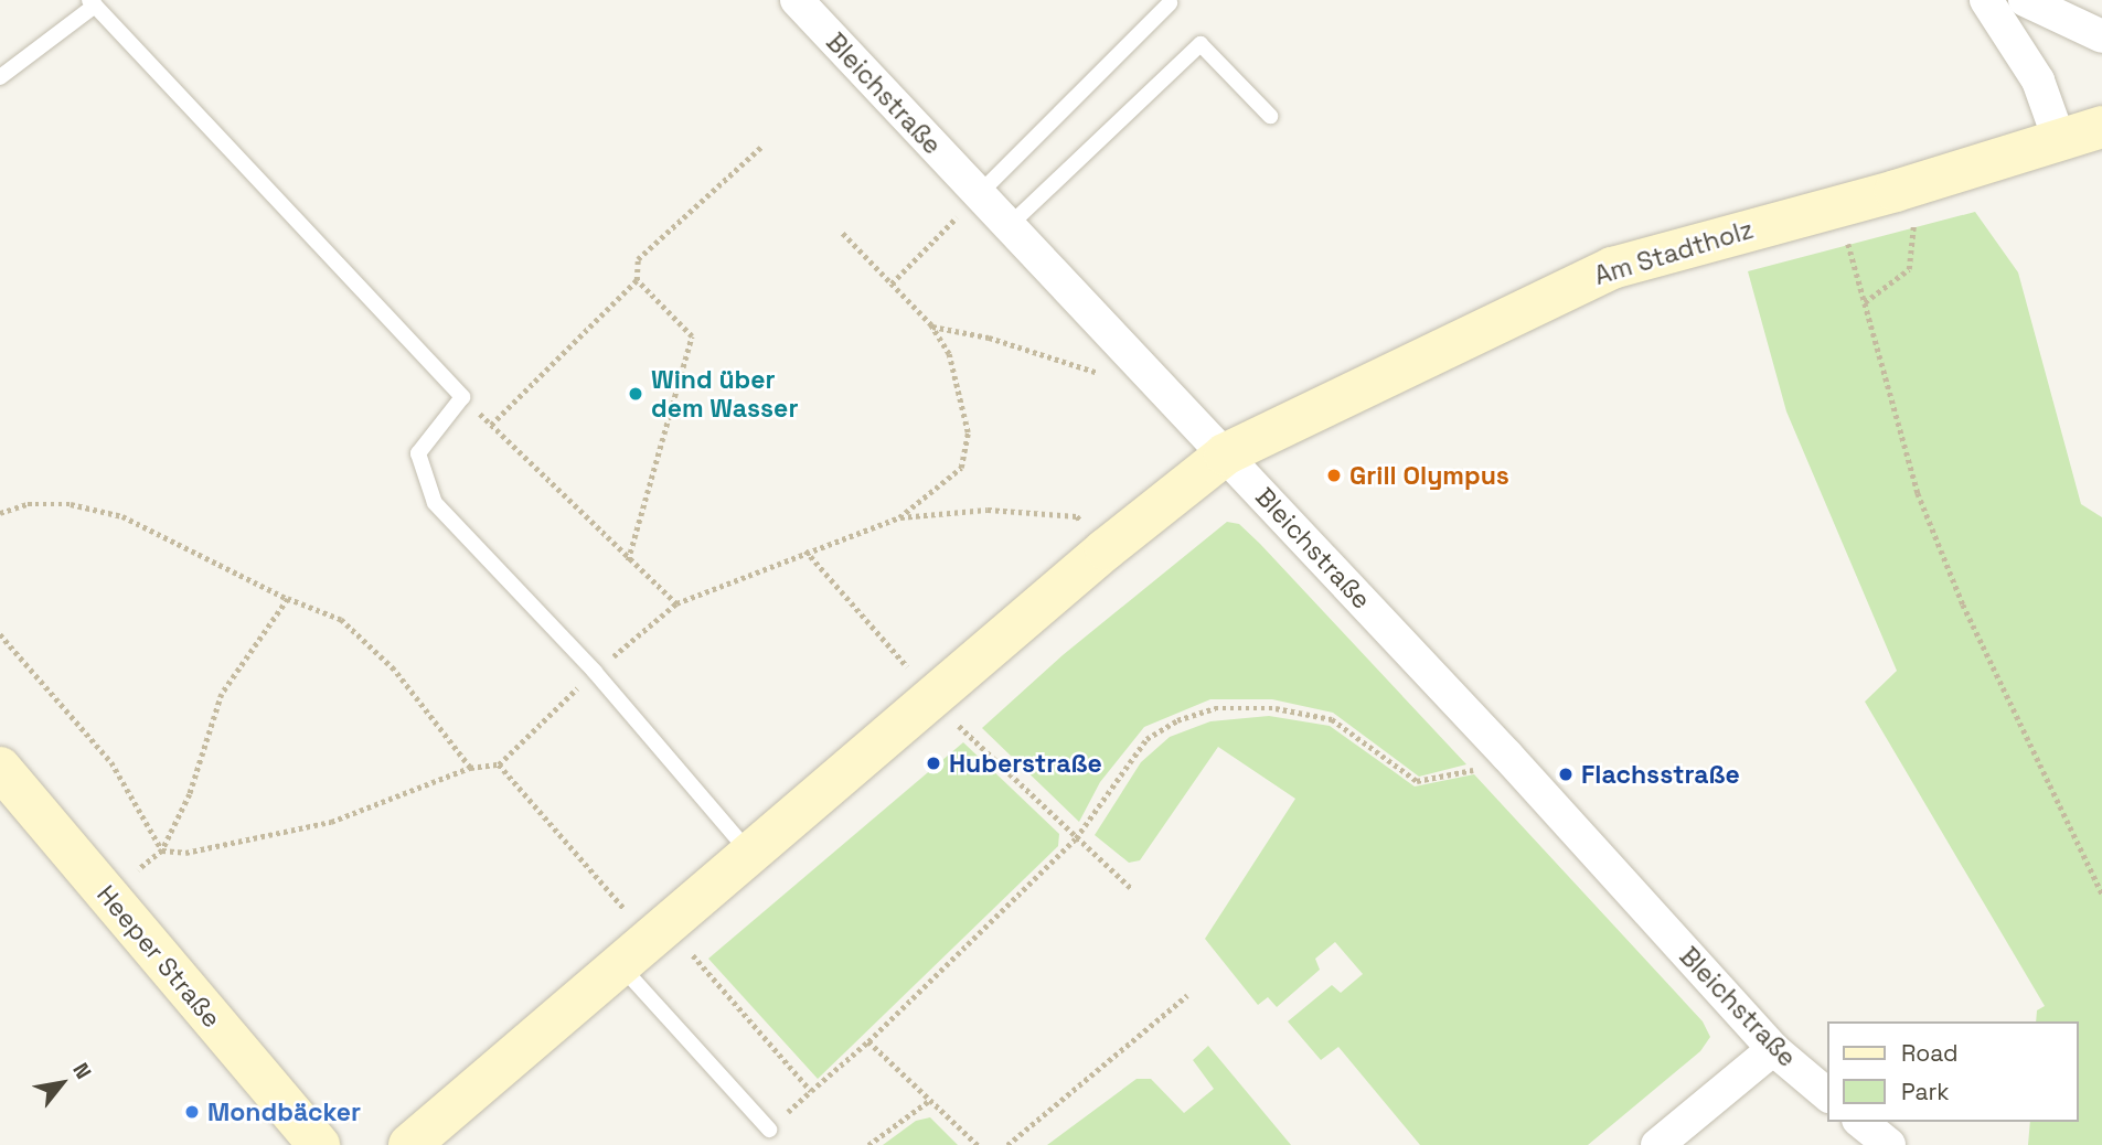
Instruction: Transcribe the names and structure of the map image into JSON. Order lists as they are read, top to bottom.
{
  "streets": {
    "main road": ["Am Stadtholz", "Heeper Straße"],
    "street": ["Bleichstraße"]
  },
  "crossings": [
    ["Bleichstraße", "Am Stadtholz"]
  ],
  "places": [
    "Wind über dem Wasser",
    "Grill Olympus",
    "Huberstraße",
    "Flachsstraße",
    "Mondbäcker"
  ],
  "legend": ["Road", "Park"],
  "north": "top right"
}
